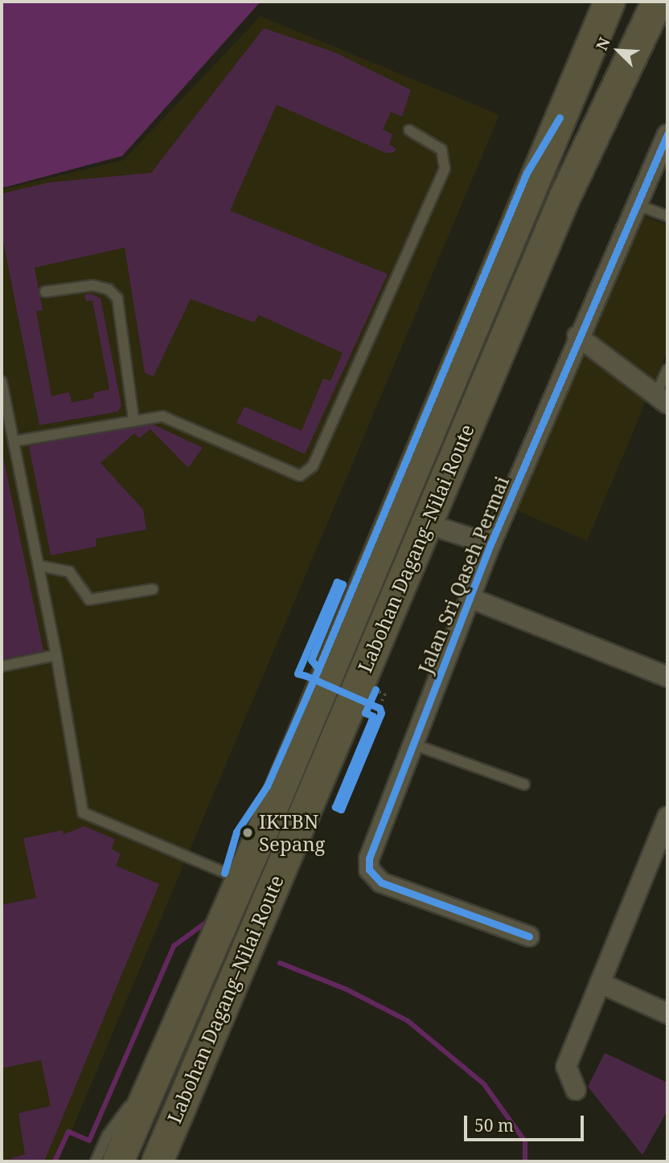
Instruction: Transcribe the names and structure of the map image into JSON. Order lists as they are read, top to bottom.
{
  "streets": {
    "main road": ["Labohan Dagang–Nilai Route"],
    "street": ["Jalan Sri Qaseh Permai"]
  },
  "places": ["IKTBN Sepang"],
  "scale_bar": "50 m",
  "north": "top left"
}
